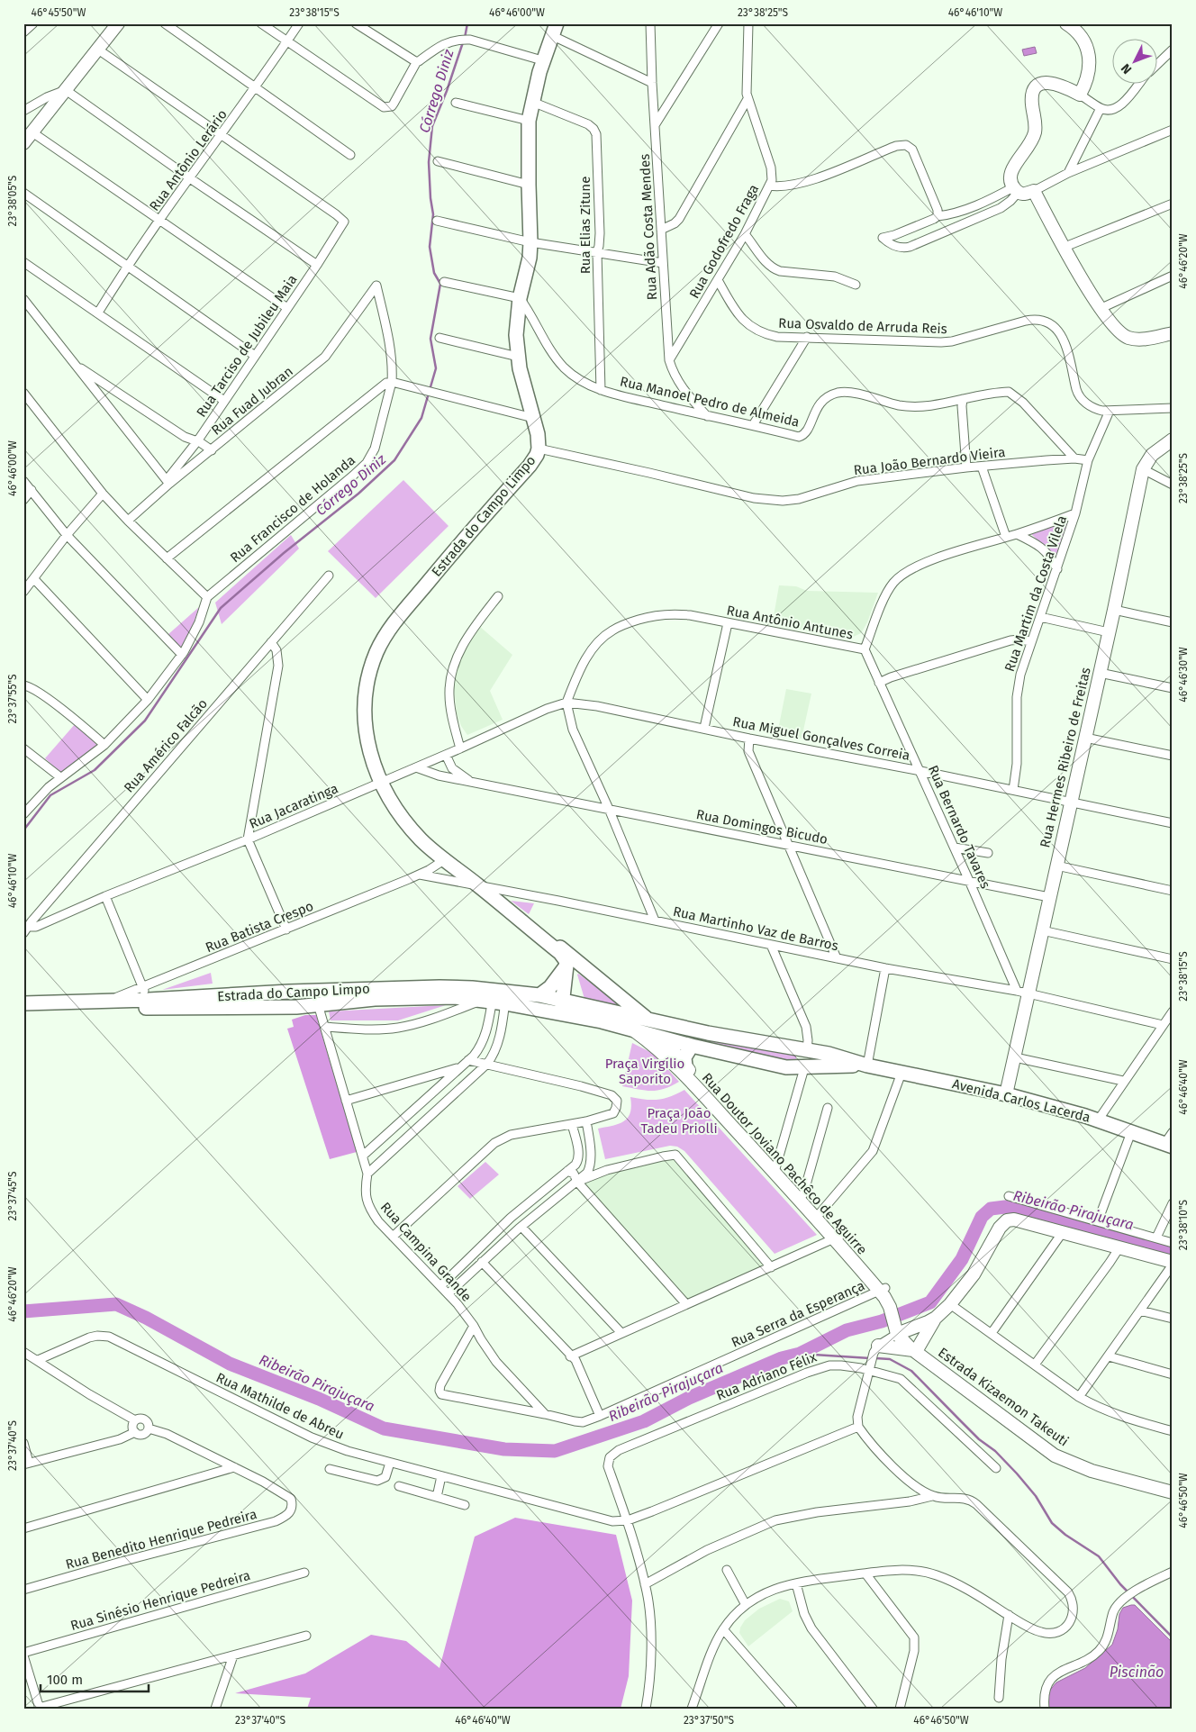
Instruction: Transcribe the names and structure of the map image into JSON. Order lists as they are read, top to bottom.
{
  "streets": {
    "main road": ["Estrada do Campo Limpo", "Avenida Carlos Lacerda"],
    "street": [
      "Rua Antônio Lerário",
      "Rua Elias Zitune",
      "Rua Adão Costa Mendes",
      "Rua Godofredo Fraga",
      "Rua Osvaldo de Arruda Reis",
      "Rua Tarciso de Jubileu Maia",
      "Rua Fuad Jubran",
      "Rua Manoel Pedro de Almeida",
      "Rua João Bernardo Vieira",
      "Rua Francisco de Holanda",
      "Rua Martim da Costa Vilela",
      "Rua Antônio Antunes",
      "Rua Miguel Gonçalves Correia",
      "Rua Américo Falcão",
      "Rua Hermes Ribeiro de Freitas",
      "Rua Jacaratinga",
      "Rua Domingos Bicudo",
      "Rua Bernardo Tavares",
      "Rua Batista Crespo",
      "Rua Martinho Vaz de Barros",
      "Rua Doutor Joviano Pachêco de Aguirre",
      "Rua Campina Grande",
      "Rua Serra da Esperança",
      "Rua Adriano Félix",
      "Estrada Kizaemon Takeuti",
      "Rua Mathilde de Abreu",
      "Rua Benedito Henrique Pedreira",
      "Rua Sinésio Henrique Pedreira"
    ]
  },
  "crossings": [
    ["Rua Antônio Lerário", "Rua Tarciso de Jubileu Maia"],
    ["Rua Elias Zitune", "Rua Manoel Pedro de Almeida"],
    ["Rua Elias Zitune", "Estrada do Campo Limpo"],
    ["Rua Adão Costa Mendes", "Rua Godofredo Fraga"],
    ["Rua Adão Costa Mendes", "Rua Manoel Pedro de Almeida"],
    ["Rua Godofredo Fraga", "Rua Osvaldo de Arruda Reis"],
    ["Rua Osvaldo de Arruda Reis", "Rua Martim da Costa Vilela"],
    ["Rua Tarciso de Jubileu Maia", "Rua Fuad Jubran"],
    ["Rua Fuad Jubran", "Rua Francisco de Holanda"],
    ["Rua Manoel Pedro de Almeida", "Rua João Bernardo Vieira"],
    ["Rua Manoel Pedro de Almeida", "Estrada do Campo Limpo"],
    ["Rua João Bernardo Vieira", "Estrada do Campo Limpo"],
    ["Rua João Bernardo Vieira", "Rua Martim da Costa Vilela"],
    ["Estrada do Campo Limpo", "Rua Jacaratinga"],
    ["Estrada do Campo Limpo", "Rua Batista Crespo"],
    ["Estrada do Campo Limpo", "Rua Martinho Vaz de Barros"],
    ["Estrada do Campo Limpo", "Avenida Carlos Lacerda"],
    ["Estrada do Campo Limpo", "Rua Doutor Joviano Pachêco de Aguirre"],
    ["Estrada do Campo Limpo", "Rua Campina Grande"],
    ["Rua Martim da Costa Vilela", "Rua Antônio Antunes"],
    ["Rua Martim da Costa Vilela", "Rua Miguel Gonçalves Correia"],
    ["Rua Antônio Antunes", "Rua Miguel Gonçalves Correia"],
    ["Rua Antônio Antunes", "Rua Jacaratinga"],
    ["Rua Antônio Antunes", "Rua Bernardo Tavares"],
    ["Rua Miguel Gonçalves Correia", "Rua Hermes Ribeiro de Freitas"],
    ["Rua Miguel Gonçalves Correia", "Rua Jacaratinga"],
    ["Rua Miguel Gonçalves Correia", "Rua Bernardo Tavares"],
    ["Rua Américo Falcão", "Rua Jacaratinga"],
    ["Rua Hermes Ribeiro de Freitas", "Rua Domingos Bicudo"],
    ["Rua Hermes Ribeiro de Freitas", "Rua Bernardo Tavares"],
    ["Rua Hermes Ribeiro de Freitas", "Rua Martinho Vaz de Barros"],
    ["Rua Hermes Ribeiro de Freitas", "Avenida Carlos Lacerda"],
    ["Rua Jacaratinga", "Rua Domingos Bicudo"],
    ["Rua Domingos Bicudo", "Rua Bernardo Tavares"],
    ["Rua Bernardo Tavares", "Rua Martinho Vaz de Barros"],
    ["Avenida Carlos Lacerda", "Rua Doutor Joviano Pachêco de Aguirre"],
    ["Rua Doutor Joviano Pachêco de Aguirre", "Rua Serra da Esperança"],
    ["Rua Doutor Joviano Pachêco de Aguirre", "Estrada Kizaemon Takeuti"],
    ["Rua Campina Grande", "Rua Serra da Esperança"],
    ["Rua Adriano Félix", "Rua Mathilde de Abreu"]
  ],
  "water": ["Córrego Diniz", "Ribeirão Pirajuçara", "Piscinão"],
  "parks": ["Praça Virgílio Saporito", "Praça João Tadeu Priolli"],
  "scale_bar": "100 m",
  "north": "bottom left",
  "coordinates": [
    "46°45'50\"W",
    "23°38'15\"S",
    "46°46'00\"W",
    "23°38'25\"S",
    "46°46'10\"W",
    "23°38'05\"S",
    "46°46'20\"W",
    "46°46'30\"W",
    "23°37'55\"S",
    "46°46'40\"W",
    "23°37'45\"S",
    "23°38'10\"S",
    "23°37'40\"S",
    "46°46'50\"W",
    "23°37'50\"S"
  ]
}
